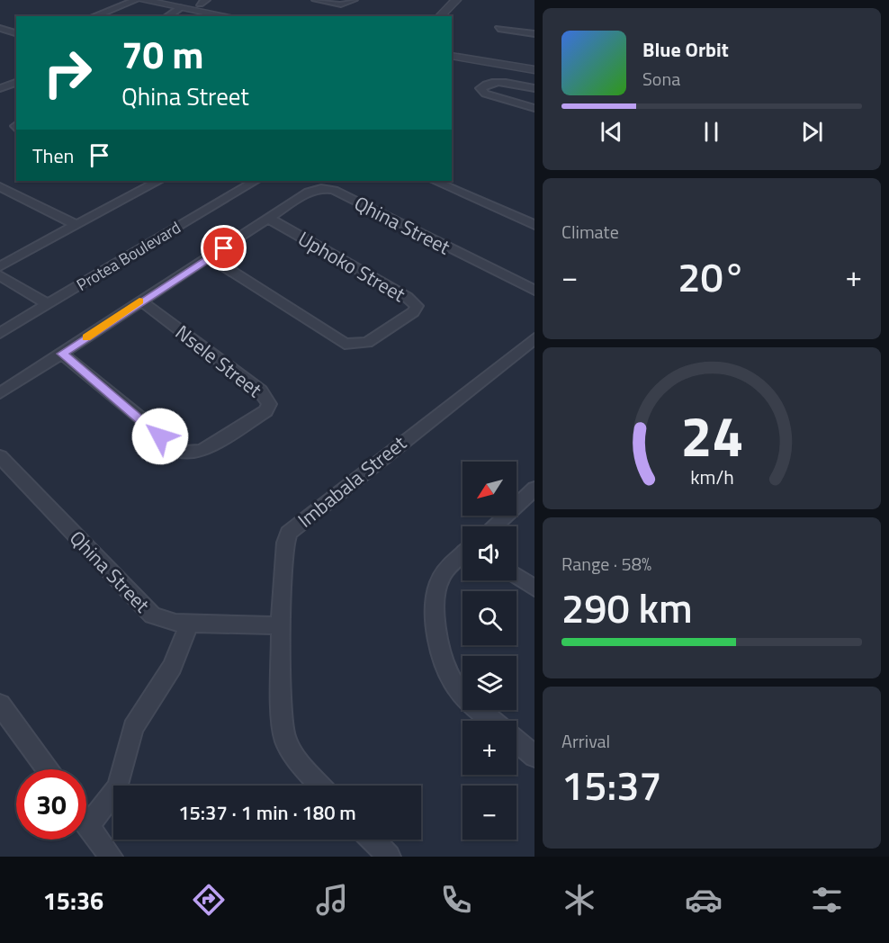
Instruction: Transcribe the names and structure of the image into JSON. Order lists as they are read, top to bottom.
{
  "streets": {
    "street": [
      "Qhina Street",
      "Protea Boulevard",
      "Uphoko Street",
      "Nsele Street",
      "Imbabala Street"
    ]
  },
  "crossings": [
    ["Qhina Street", "Uphoko Street"],
    ["Qhina Street", "Nsele Street"],
    ["Qhina Street", "Imbabala Street"]
  ],
  "north": "bottom left",
  "page": {
    "turn": ["70 m", "Qhina Street"],
    "song": ["Blue Orbit", "Sona"],
    "then": "Then",
    "tile": [
      "Climate",
      ["Range · 58%", "290 km"],
      ["Arrival", "15:37"]
    ],
    "heat": ["−", "20°", "+"],
    "map_buttons": ["+", "−"],
    "limit": "30",
    "trip": "15:37 · 1 min · 180 m",
    "tabs": "15:36",
    "gauge": ["24", "km/h"]
  }
}
